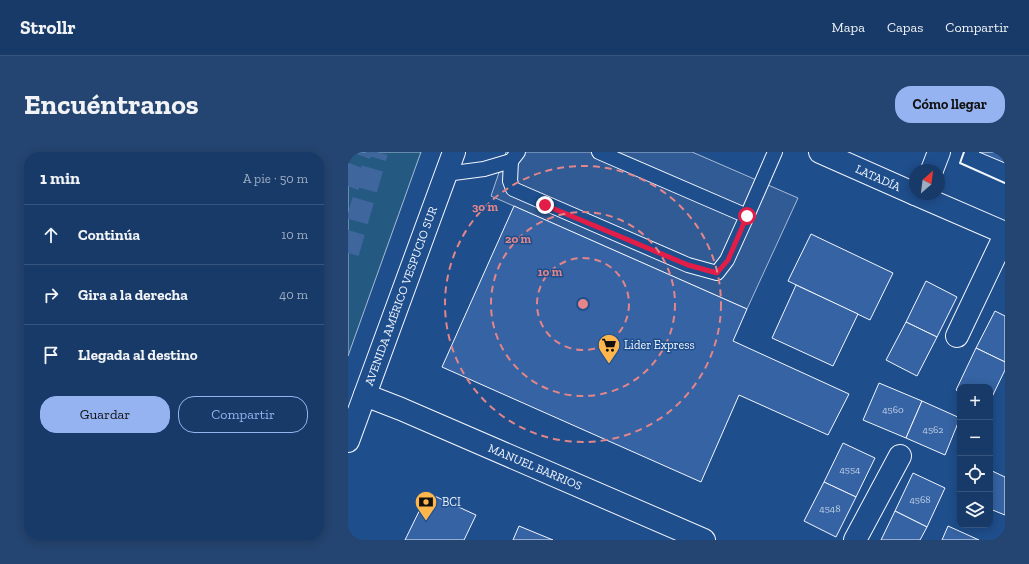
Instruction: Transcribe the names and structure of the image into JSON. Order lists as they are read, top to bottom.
{
  "streets": {
    "street": ["LATADÍA", "AVENIDA AMÉRICO VESPUCIO SUR", "MANUEL BARRIOS"]
  },
  "crossings": [
    ["AVENIDA AMÉRICO VESPUCIO SUR", "MANUEL BARRIOS"]
  ],
  "places": {
    "supermarket": ["Lider Express"],
    "bank": ["BCI"]
  },
  "house_numbers": [
    "4560",
    "4562",
    "4554",
    "4568",
    "4548"
  ],
  "north": "top right",
  "page": {
    "header": "Strollr",
    "nav": ["Mapa", "Capas", "Compartir"],
    "buttons": [
      "Cómo llegar",
      ["Guardar", "Compartir"]
    ],
    "title": "Encuéntranos",
    "heading": ["1 min", "A pie · 50 m"],
    "list": [
      ["Continúa", "10 m"],
      ["Gira a la derecha", "40 m"],
      "Llegada al destino"
    ],
    "map_buttons": ["+", "−"]
  },
  "rings": ["30 m", "20 m", "10 m"]
}
